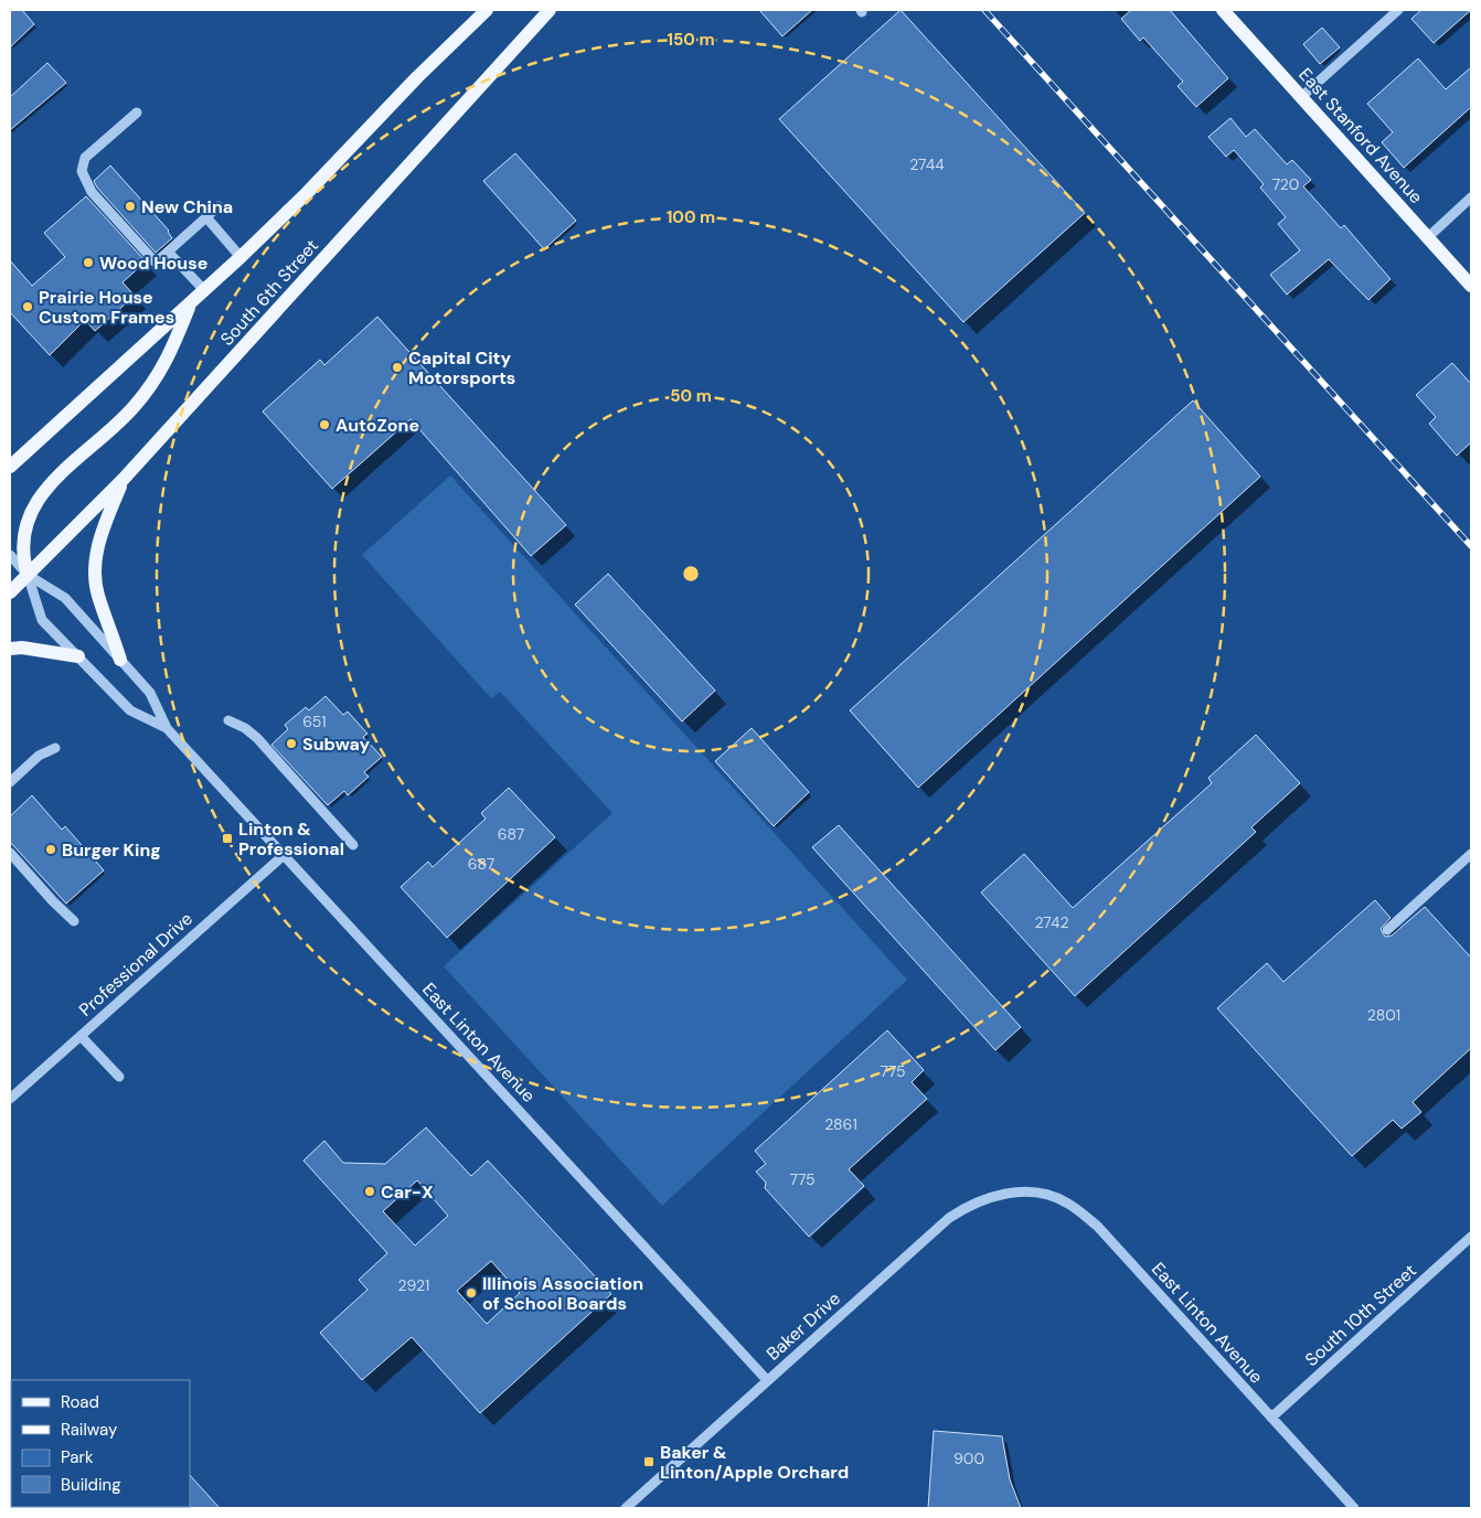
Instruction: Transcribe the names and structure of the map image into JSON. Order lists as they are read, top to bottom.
{
  "streets": {
    "main road": ["East Stanford Avenue", "South 6th Street"],
    "street": [
      "Professional Drive",
      "East Linton Avenue",
      "South 10th Street",
      "Baker Drive"
    ]
  },
  "crossings": [
    ["South 6th Street", "East Linton Avenue"],
    ["Professional Drive", "East Linton Avenue"],
    ["East Linton Avenue", "South 10th Street"],
    ["East Linton Avenue", "Baker Drive"]
  ],
  "places": {
    "other": [
      "New China",
      "Wood House",
      "Prairie House Custom Frames",
      "Capital City Motorsports",
      "AutoZone",
      "Subway",
      "Burger King",
      "Car-X",
      "Illinois Association of School Boards"
    ],
    "transit": ["Linton & Professional", "Baker & Linton/Apple Orchard"]
  },
  "house_numbers": [
    "2744",
    "720",
    "651",
    "687",
    "687",
    "2742",
    "2801",
    "775",
    "2861",
    "775",
    "2921",
    "900"
  ],
  "legend": [
    "Road",
    "Railway",
    "Park",
    "Building"
  ],
  "rings": ["150 m", "100 m", "50 m"]
}
